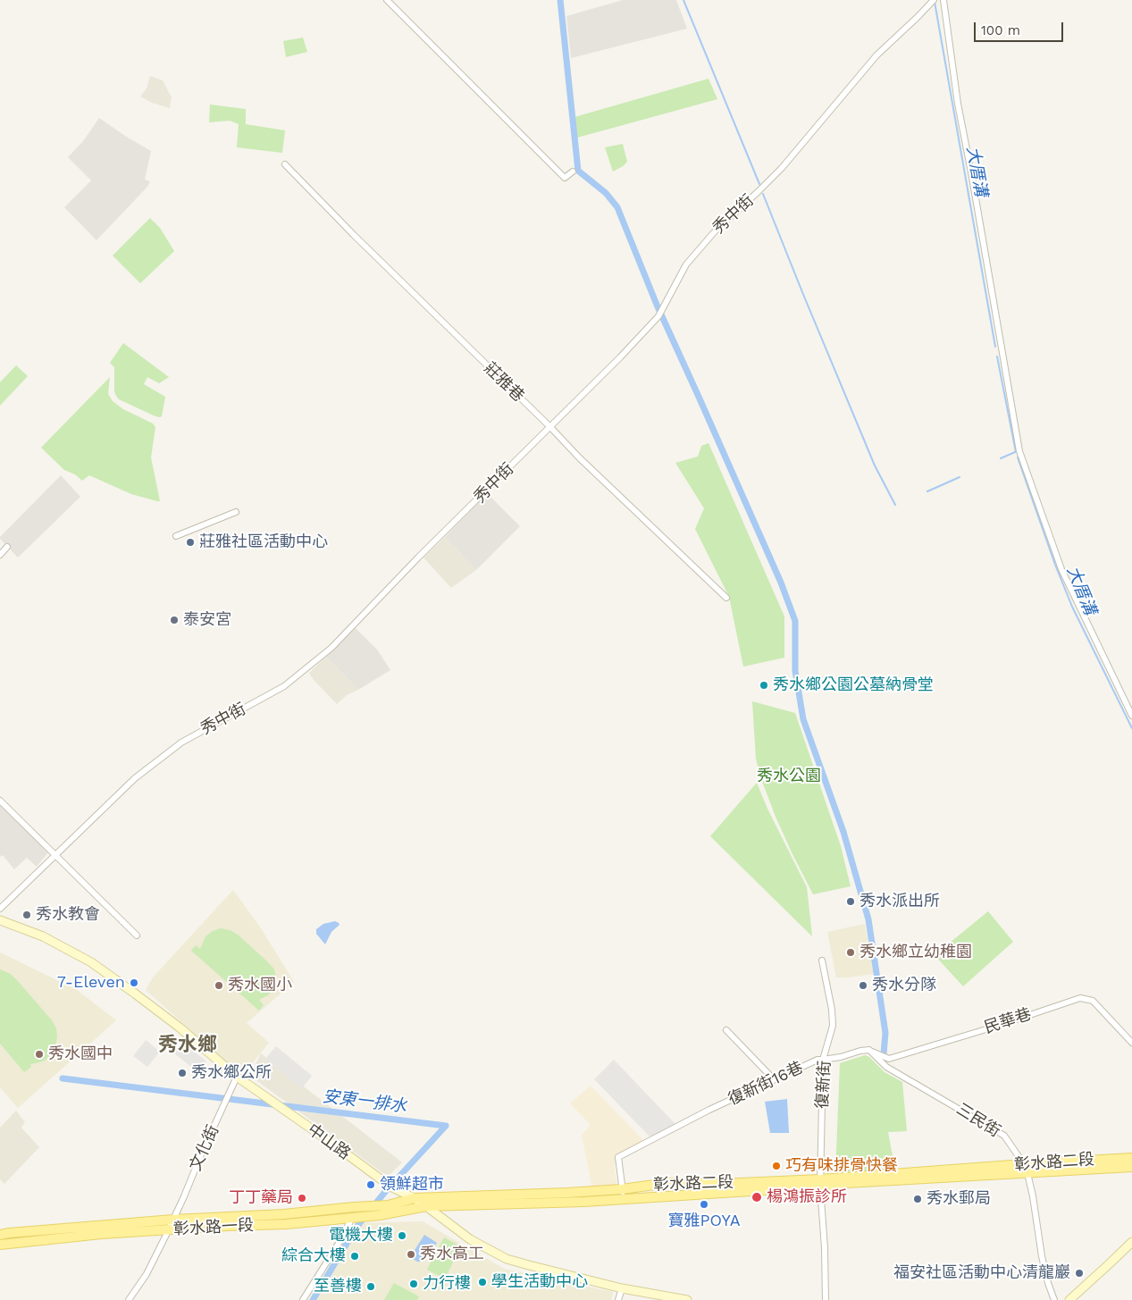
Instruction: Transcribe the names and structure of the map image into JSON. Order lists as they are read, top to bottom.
{
  "streets": {
    "main road": ["彰水路二段", "彰水路一段"],
    "street": [
      "秀中街",
      "莊雅巷",
      "民華巷",
      "復新街16巷",
      "復新街",
      "三民街",
      "中山路",
      "文化街"
    ]
  },
  "crossings": [
    ["秀中街", "莊雅巷"],
    ["民華巷", "三民街"],
    ["復新街16巷", "復新街"],
    ["復新街16巷", "彰水路二段"],
    ["復新街", "彰水路二段"],
    ["三民街", "彰水路二段"],
    ["中山路", "文化街"],
    ["中山路", "彰水路二段"],
    ["中山路", "彰水路一段"],
    ["文化街", "彰水路一段"],
    ["彰水路二段", "彰水路一段"]
  ],
  "districts": ["秀水鄉"],
  "water": ["大厝溝", "安東一排水"],
  "parks": ["秀水公園"],
  "places": [
    "莊雅社區活動中心",
    "泰安宮",
    "秀水鄉公園公墓納骨堂",
    "秀水派出所",
    "秀水教會",
    "秀水鄉立幼稚園",
    "7-Eleven",
    "秀水國小",
    "秀水分隊",
    "秀水國中",
    "秀水鄉公所",
    "巧有味排骨快餐",
    "領鮮超市",
    "楊鴻振診所",
    "丁丁藥局",
    "秀水郵局",
    "寶雅POYA",
    "電機大樓",
    "秀水高工",
    "綜合大樓",
    "福安社區活動中心清龍巖",
    "學生活動中心",
    "力行樓",
    "至善樓"
  ],
  "scale_bar": "100 m"
}
